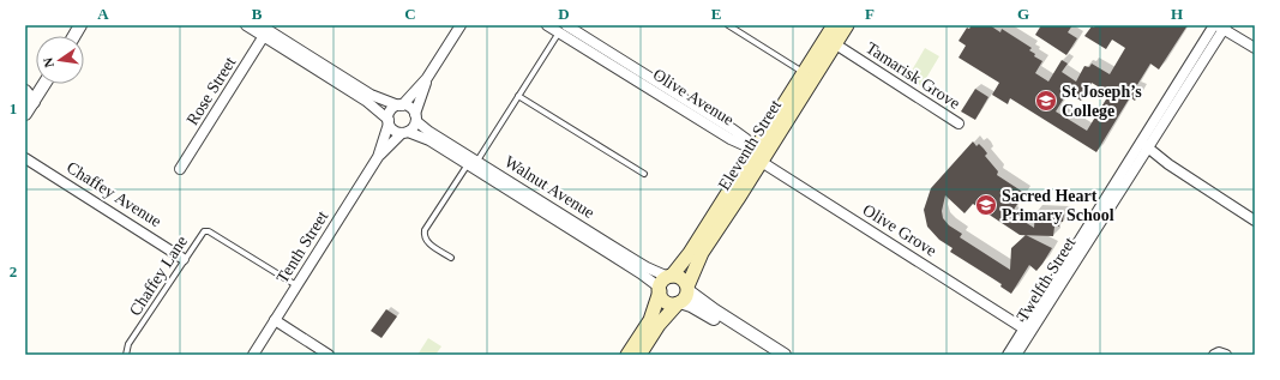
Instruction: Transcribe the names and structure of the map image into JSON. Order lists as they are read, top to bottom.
{
  "streets": {
    "main road": ["Eleventh Street"],
    "street": [
      "Tamarisk Grove",
      "Rose Street",
      "Olive Avenue",
      "Walnut Avenue",
      "Chaffey Avenue",
      "Olive Grove",
      "Tenth Street",
      "Twelfth Street"
    ],
    "lane": ["Chaffey Lane"]
  },
  "crossings": [
    ["Tamarisk Grove", "Eleventh Street"],
    ["Olive Avenue", "Eleventh Street"],
    ["Olive Avenue", "Olive Grove"],
    ["Eleventh Street", "Walnut Avenue"],
    ["Eleventh Street", "Olive Grove"],
    ["Walnut Avenue", "Tenth Street"],
    ["Chaffey Avenue", "Chaffey Lane"],
    ["Olive Grove", "Twelfth Street"],
    ["Tenth Street", "Chaffey Lane"]
  ],
  "places": {
    "school or university": ["St Joseph’s College", "Sacred Heart Primary School"]
  },
  "north": "left",
  "grid": {
    "columns": [
      "A",
      "B",
      "C",
      "D",
      "E",
      "F",
      "G",
      "H"
    ],
    "rows": ["1", "2"]
  }
}
